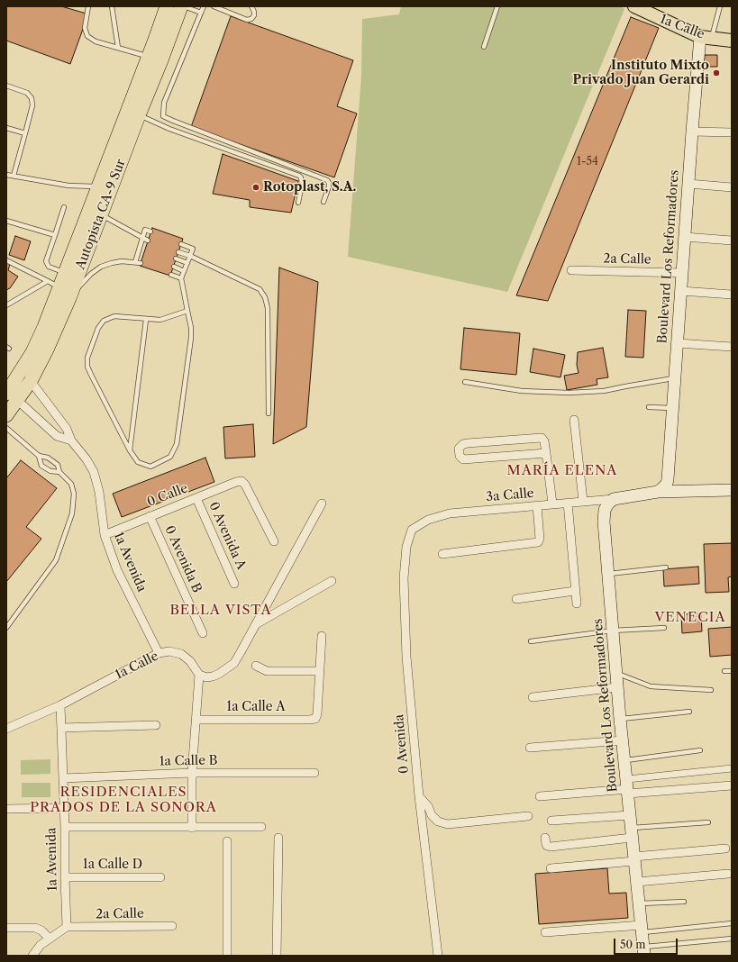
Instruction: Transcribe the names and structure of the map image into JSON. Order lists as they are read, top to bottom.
{
  "streets": {
    "highway": ["Autopista CA-9 Sur"],
    "main road": ["1a Calle", "Boulevard Los Reformadores"],
    "street": [
      "2a Calle",
      "0 Calle",
      "3a Calle",
      "0 Avenida A",
      "0 Avenida B",
      "1a Avenida",
      "1a Calle A",
      "0 Avenida",
      "1a Calle B",
      "1a Calle D"
    ]
  },
  "crossings": [
    ["1a Calle", "Boulevard Los Reformadores"],
    ["1a Calle", "1a Avenida"],
    ["Autopista CA-9 Sur", "1a Avenida"],
    ["Boulevard Los Reformadores", "2a Calle"],
    ["Boulevard Los Reformadores", "3a Calle"],
    ["2a Calle", "1a Avenida"],
    ["0 Calle", "0 Avenida A"],
    ["0 Calle", "0 Avenida B"],
    ["0 Calle", "1a Avenida"],
    ["3a Calle", "0 Avenida"],
    ["1a Avenida", "1a Calle B"],
    ["1a Avenida", "1a Calle D"]
  ],
  "districts": [
    "MARÍA ELENA",
    "BELLA VISTA",
    "VENECIA",
    "RESIDENCIALES PRADOS DE LA SONORA"
  ],
  "places": ["Instituto Mixto Privado Juan Gerardi", "Rotoplast, S.A."],
  "house_numbers": ["1-54"],
  "scale_bar": "50 m"
}
